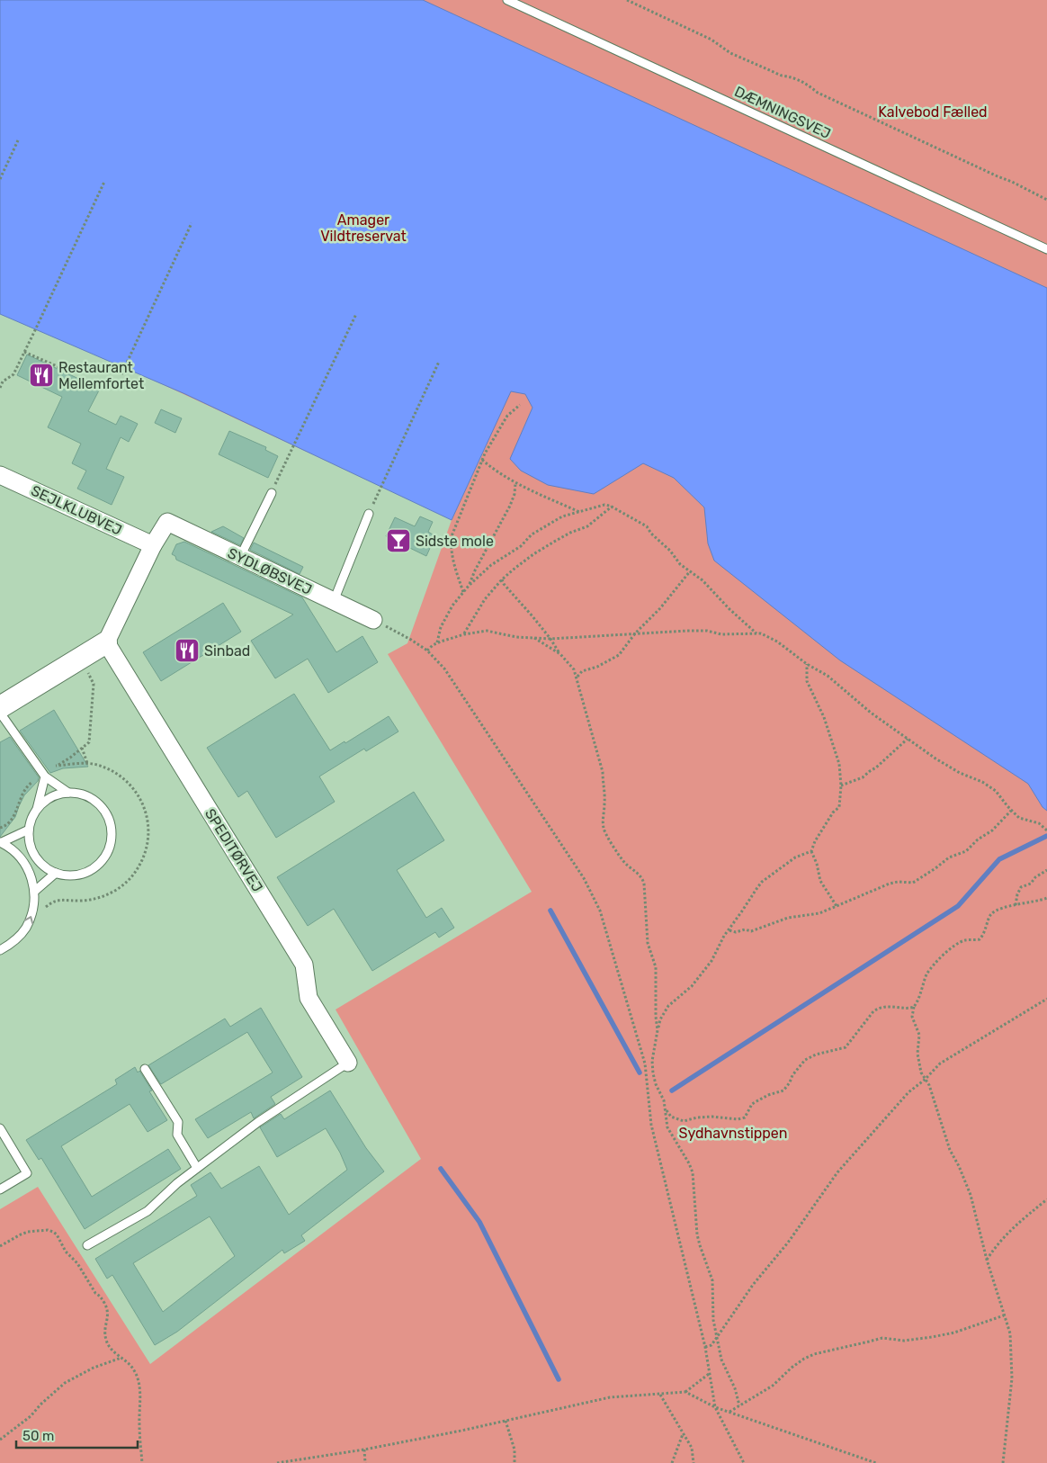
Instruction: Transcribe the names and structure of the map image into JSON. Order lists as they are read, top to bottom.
{
  "streets": {
    "street": ["SEJLKLUBVEJ", "SYDLØBSVEJ", "SPEDITØRVEJ"],
    "lane": ["DÆMNINGSVEJ"]
  },
  "crossings": [
    ["SEJLKLUBVEJ", "SYDLØBSVEJ"]
  ],
  "parks": ["Kalvebod Fælled", "Amager Vildtreservat", "Sydhavnstippen"],
  "places": {
    "restaurant": ["Restaurant Mellemfortet", "Sinbad"],
    "bar": ["Sidste mole"]
  },
  "scale_bar": "50 m"
}
